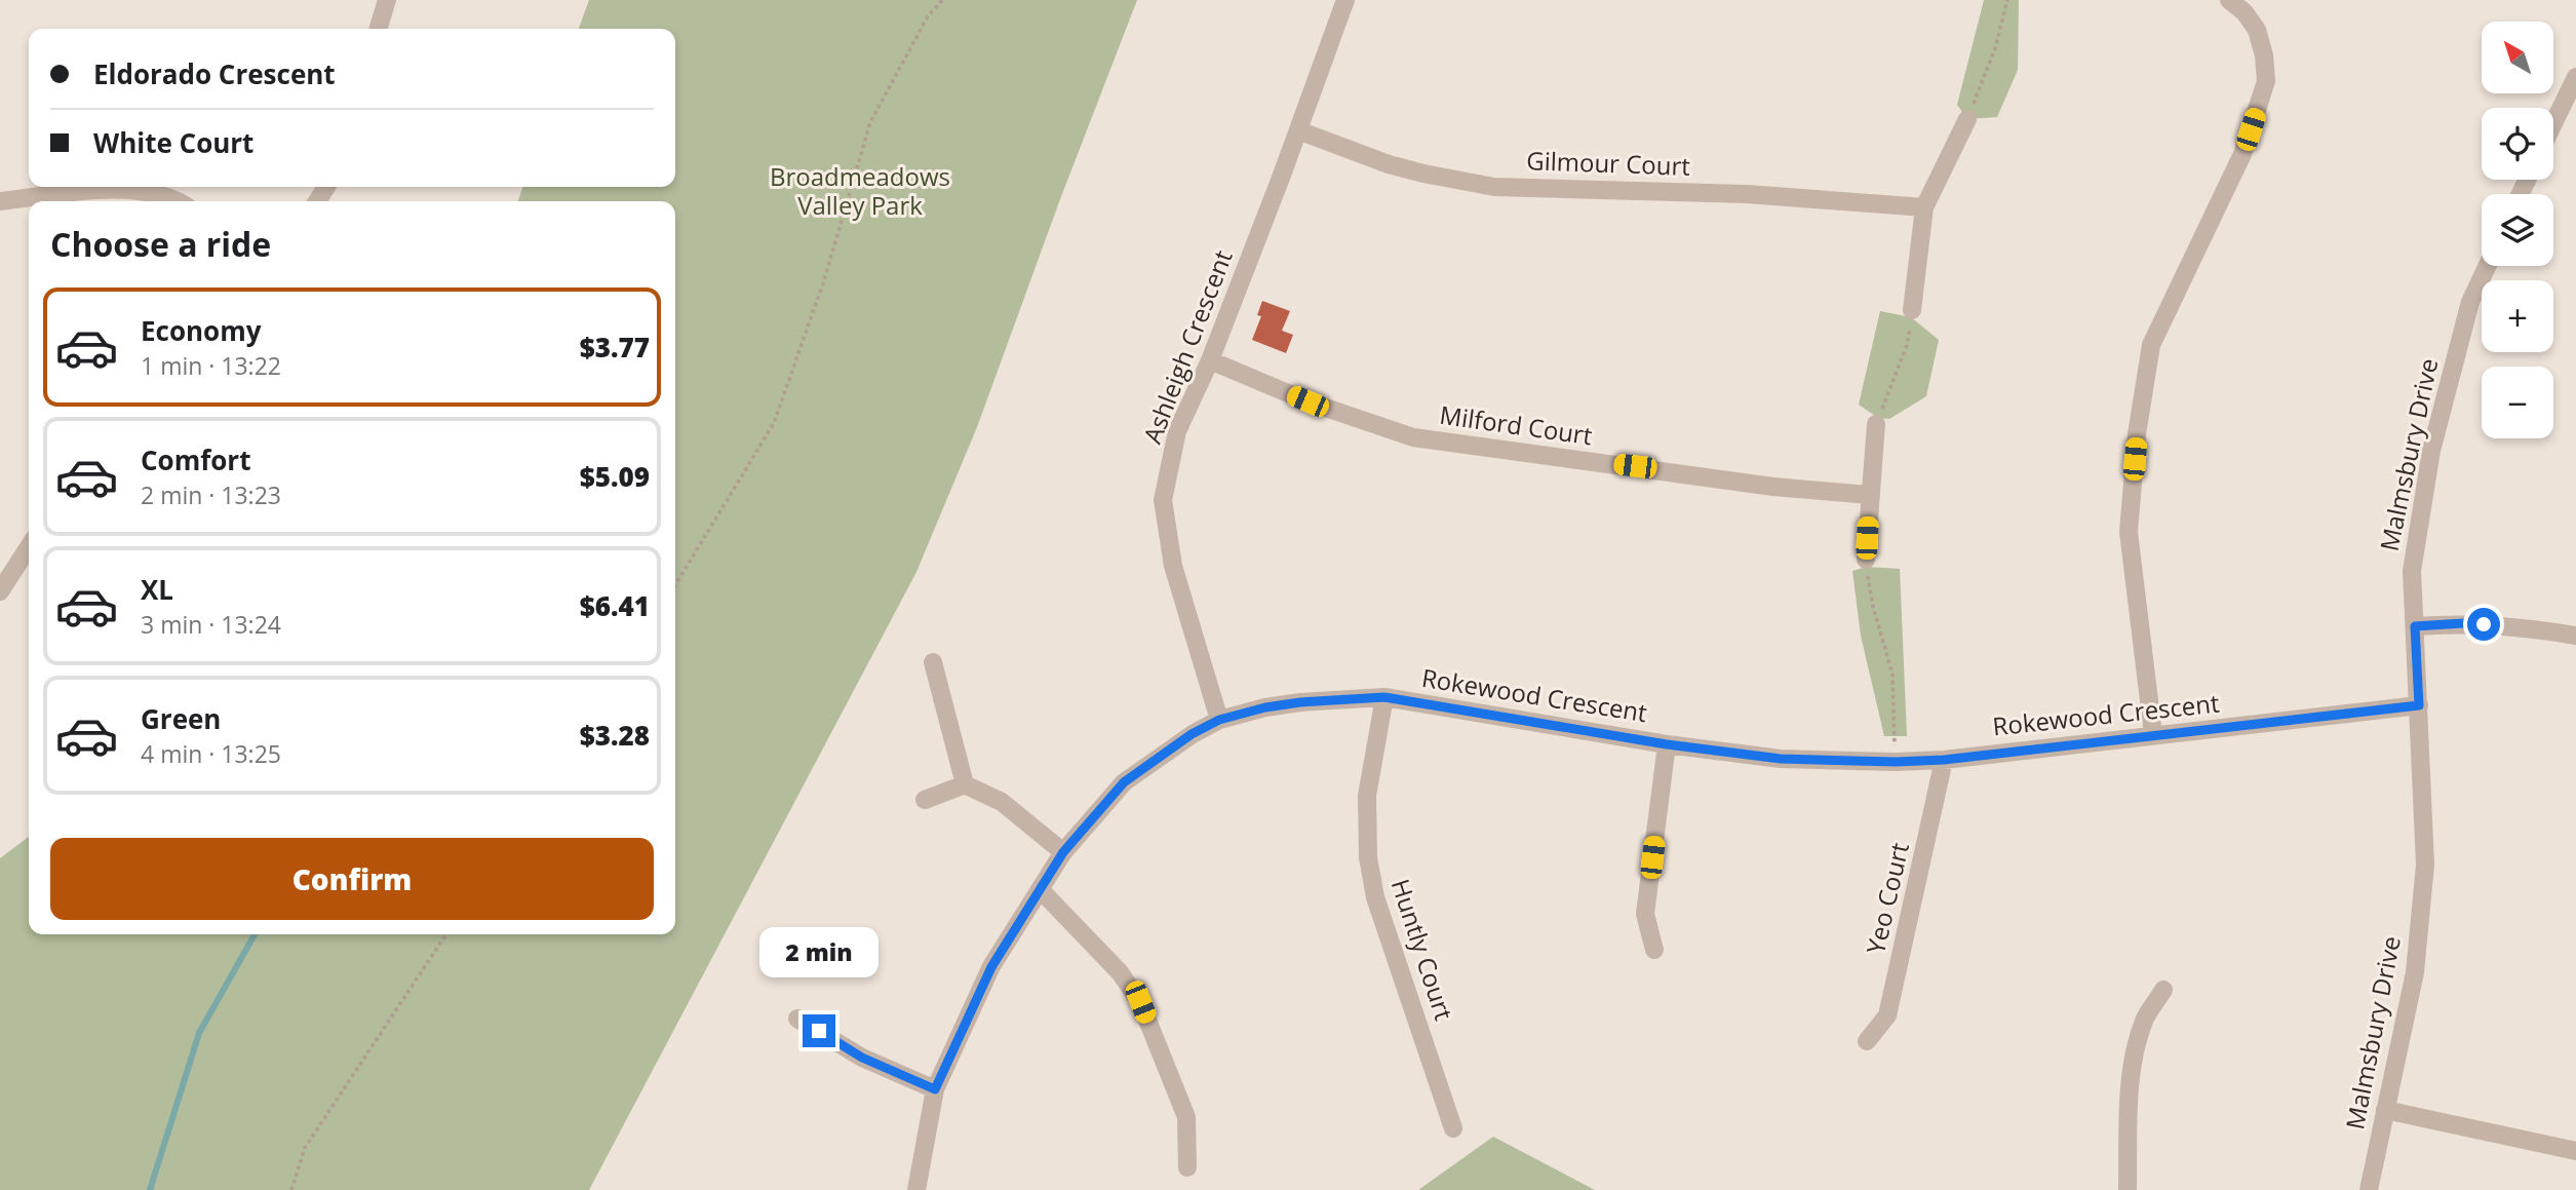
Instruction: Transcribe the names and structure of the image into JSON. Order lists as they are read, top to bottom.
{
  "streets": {
    "street": [
      "Gilmour Court",
      "Ashleigh Crescent",
      "Milford Court",
      "Malmsbury Drive",
      "Rokewood Crescent",
      "Yeo Court",
      "Huntly Court"
    ]
  },
  "crossings": [
    ["Gilmour Court", "Ashleigh Crescent"],
    ["Ashleigh Crescent", "Milford Court"],
    ["Ashleigh Crescent", "Rokewood Crescent"],
    ["Malmsbury Drive", "Rokewood Crescent"],
    ["Rokewood Crescent", "Yeo Court"],
    ["Rokewood Crescent", "Huntly Court"]
  ],
  "parks": ["Broadmeadows Valley Park"],
  "north": "top left",
  "page": {
    "map_buttons": ["+", "−"],
    "banner": ["Eldorado Crescent", "White Court"],
    "heading": "Choose a ride",
    "list": [
      {
        "name": "Economy",
        "note": "1 min · 13:22",
        "value": "$3.77"
      },
      {
        "name": "Comfort",
        "note": "2 min · 13:23",
        "value": "$5.09"
      },
      {
        "name": "XL",
        "note": "3 min · 13:24",
        "value": "$6.41"
      },
      {
        "name": "Green",
        "note": "4 min · 13:25",
        "value": "$3.28"
      }
    ],
    "buttons": "Confirm",
    "bubble": "2 min"
  }
}
